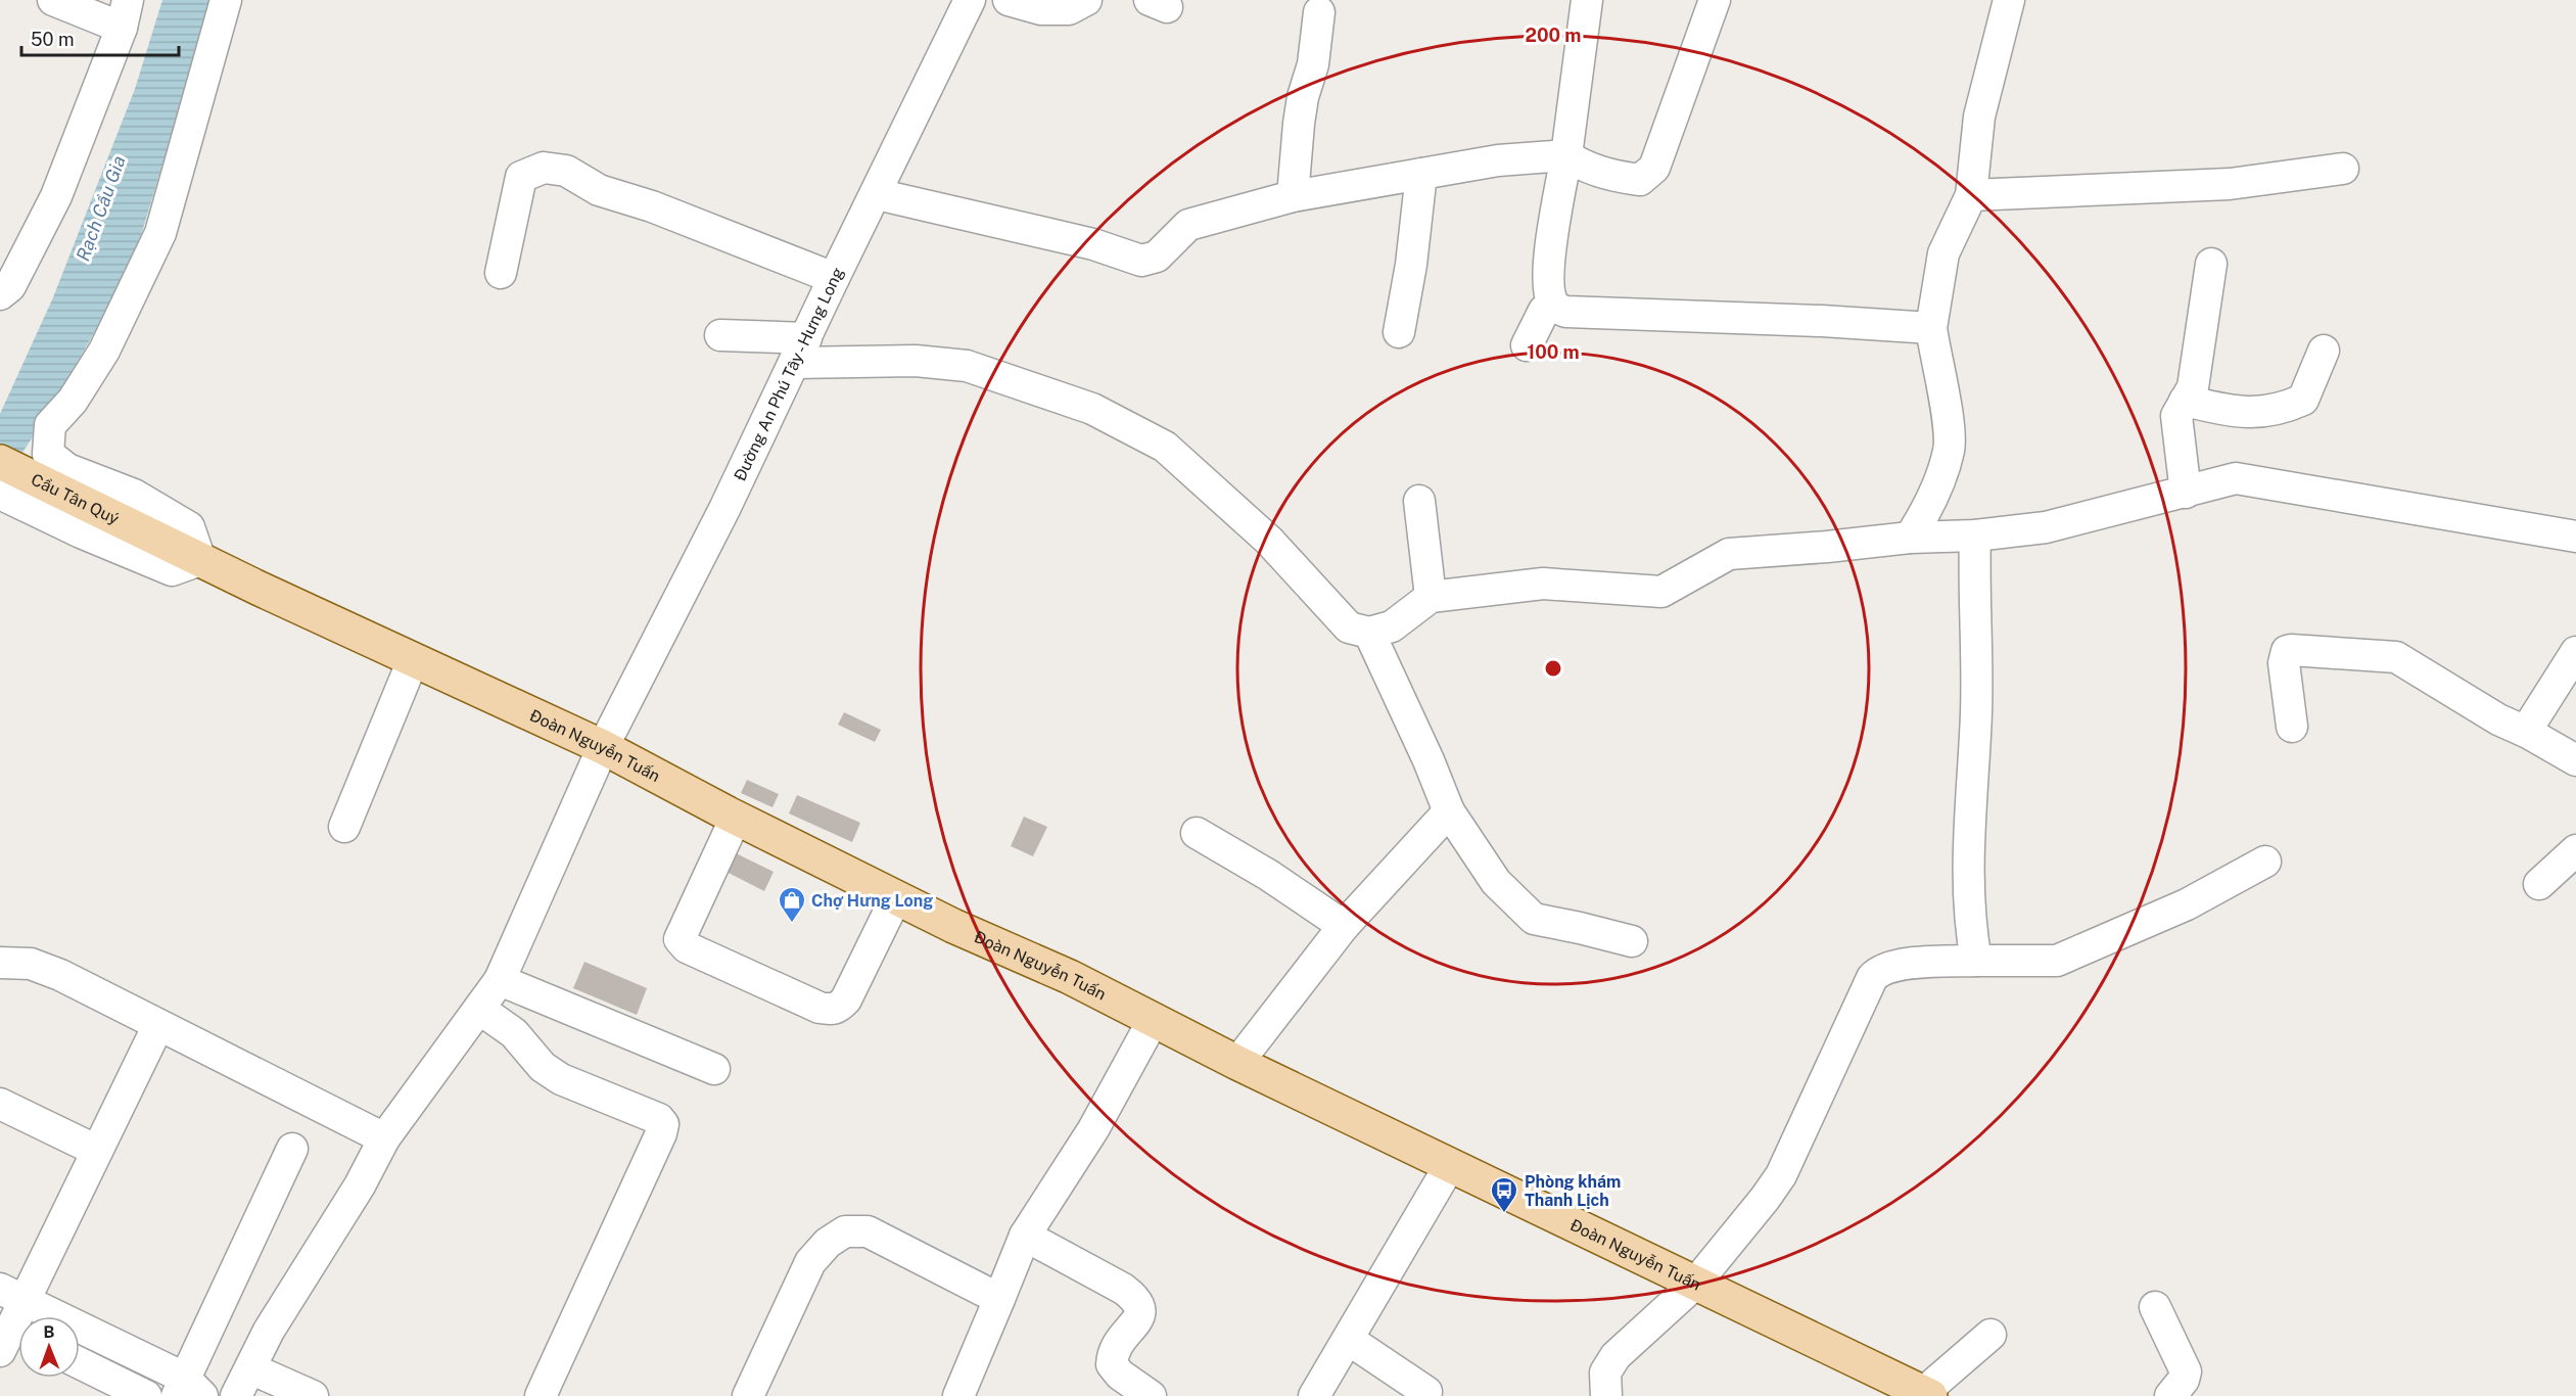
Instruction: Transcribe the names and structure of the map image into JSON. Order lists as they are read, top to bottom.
{
  "streets": {
    "main road": ["Cầu Tân Quý", "Đoàn Nguyễn Tuấn"],
    "street": ["Đường An Phú Tây - Hưng Long"]
  },
  "crossings": [
    ["Đường An Phú Tây - Hưng Long", "Đoàn Nguyễn Tuấn"],
    ["Cầu Tân Quý", "Đoàn Nguyễn Tuấn"]
  ],
  "water": ["Rạch Cầu Gia"],
  "places": {
    "shop": ["Chợ Hưng Long"],
    "bus stop": ["Phòng khám Thanh Lịch"]
  },
  "scale_bar": "50 m",
  "north": "top",
  "rings": ["200 m", "100 m"]
}
